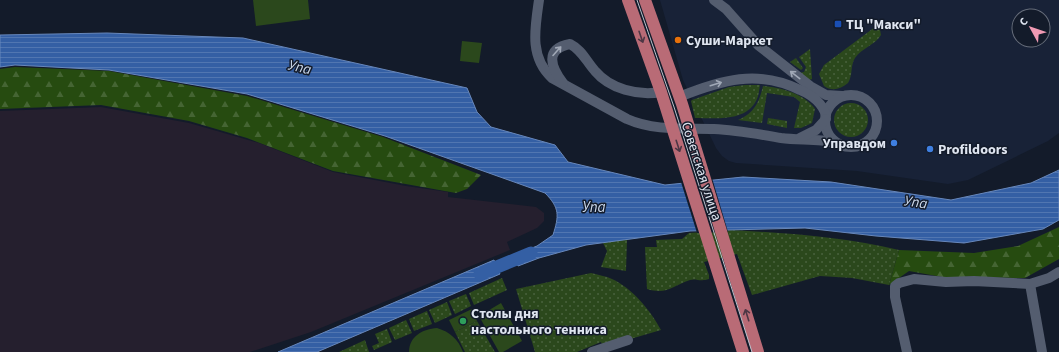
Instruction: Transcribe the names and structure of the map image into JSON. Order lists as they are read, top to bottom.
{
  "streets": {
    "main road": ["Советская улица"]
  },
  "water": ["Упа"],
  "places": {
    "transit": ["ТЦ \"Макси\""],
    "other": [
      "Суши-Маркет",
      "Управдом",
      "Profildoors",
      "Cтолы дня настольного тенниса"
    ]
  },
  "north": "top left"
}
